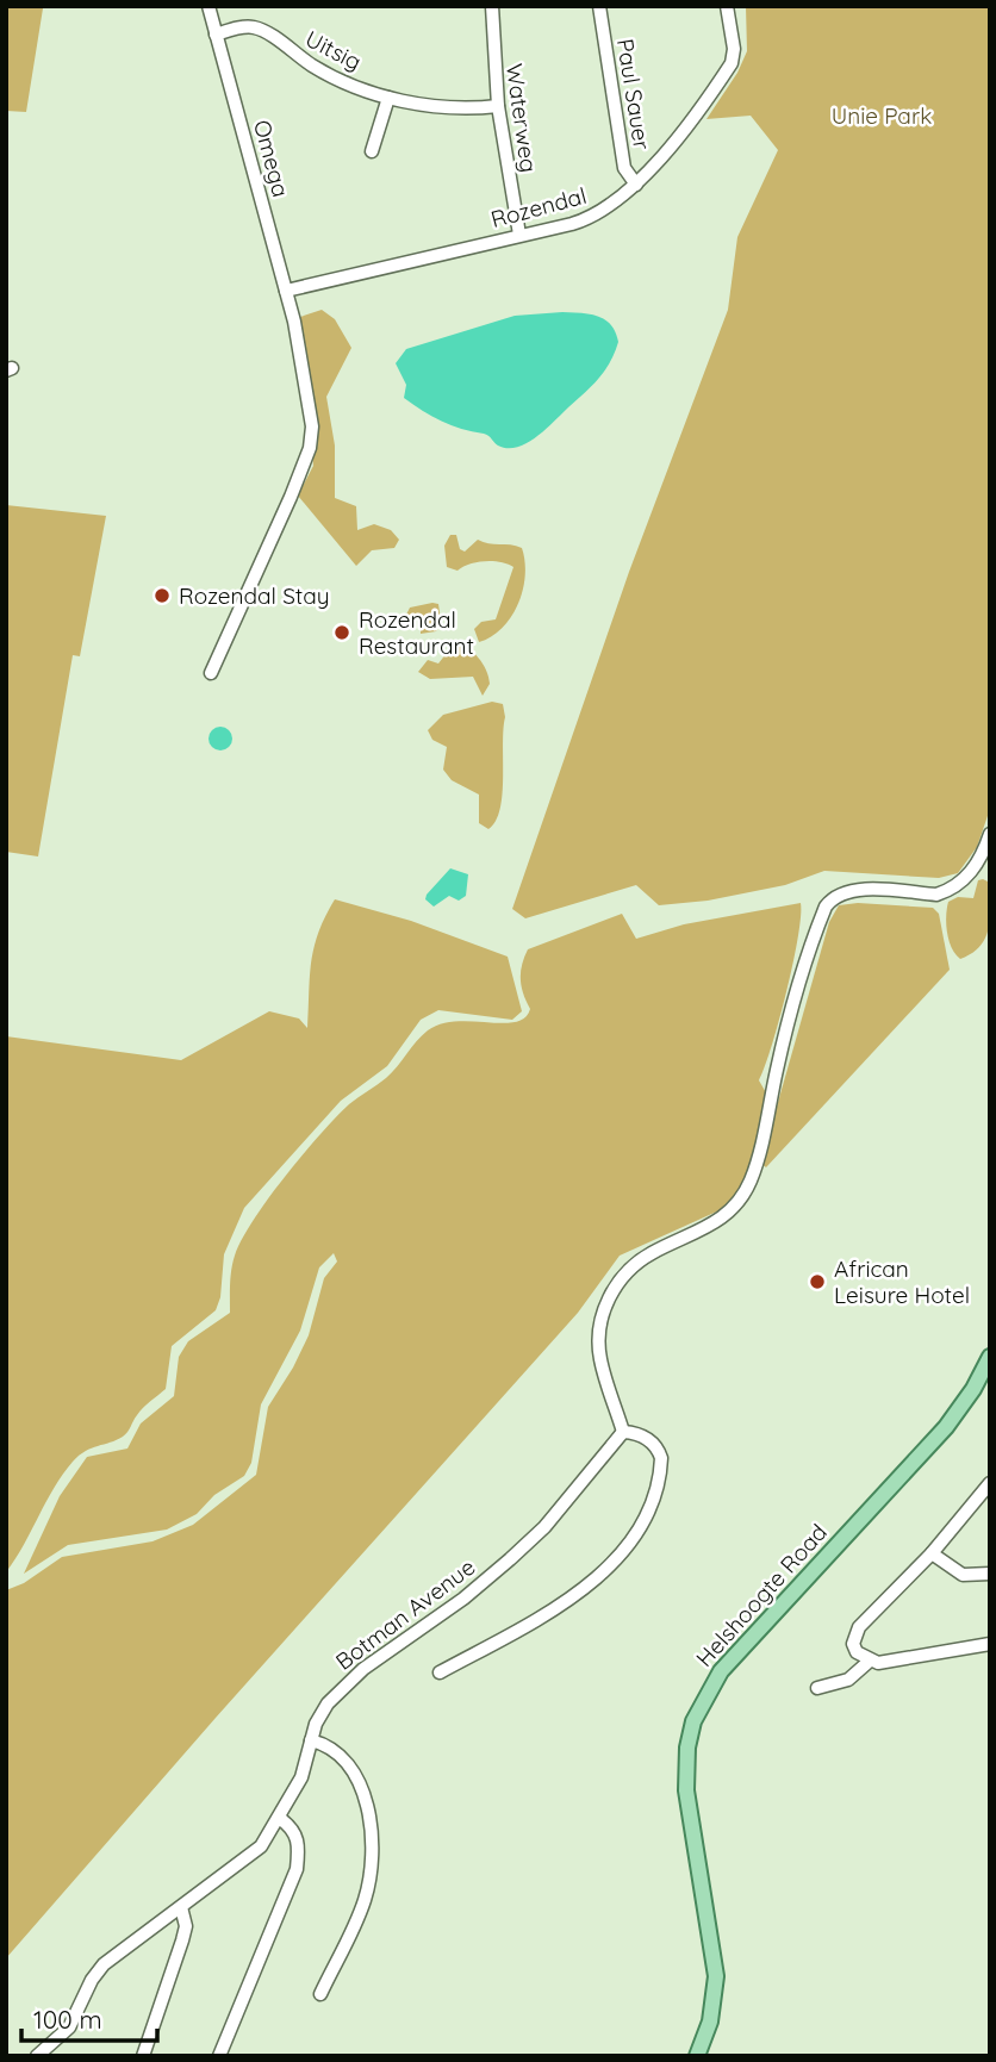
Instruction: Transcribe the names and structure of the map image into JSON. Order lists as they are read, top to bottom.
{
  "streets": {
    "main road": ["Helshoogte Road"],
    "street": [
      "Uitsig",
      "Paul Sauer",
      "Waterweg",
      "Omega",
      "Rozendal",
      "Botman Avenue"
    ]
  },
  "crossings": [
    ["Uitsig", "Waterweg"],
    ["Uitsig", "Omega"],
    ["Paul Sauer", "Rozendal"],
    ["Waterweg", "Rozendal"],
    ["Omega", "Rozendal"]
  ],
  "parks": ["Unie Park"],
  "places": ["Rozendal Stay", "Rozendal Restaurant", "African Leisure Hotel"],
  "scale_bar": "100 m"
}
